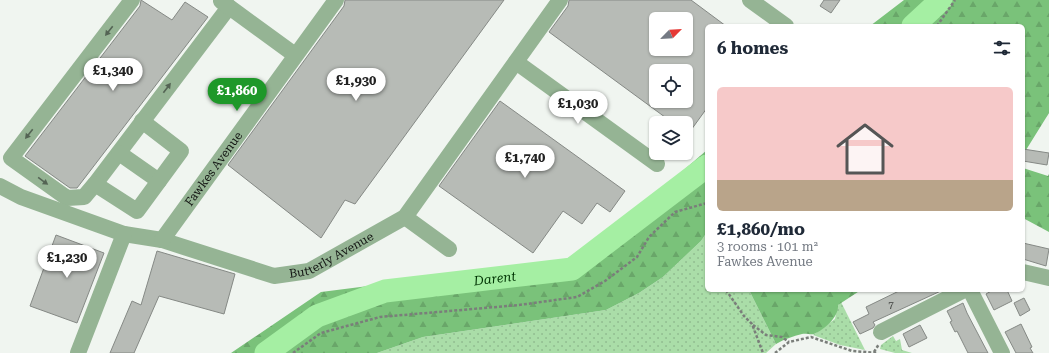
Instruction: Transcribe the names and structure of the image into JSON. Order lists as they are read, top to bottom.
{
  "streets": {
    "street": ["Fawkes Avenue", "Butterly Avenue"]
  },
  "crossings": [
    ["Fawkes Avenue", "Butterly Avenue"]
  ],
  "water": ["Darent"],
  "house_numbers": ["7"],
  "north": "top right",
  "page": {
    "heading": "6 homes",
    "price": [
      "£1,340",
      "£1,930",
      "£1,860",
      "£1,030",
      "£1,740",
      "£1,230"
    ],
    "list": [
      {
        "name": "£1,860/mo",
        "note": "3 rooms · 101 m² · Fawkes Avenue"
      }
    ]
  }
}
